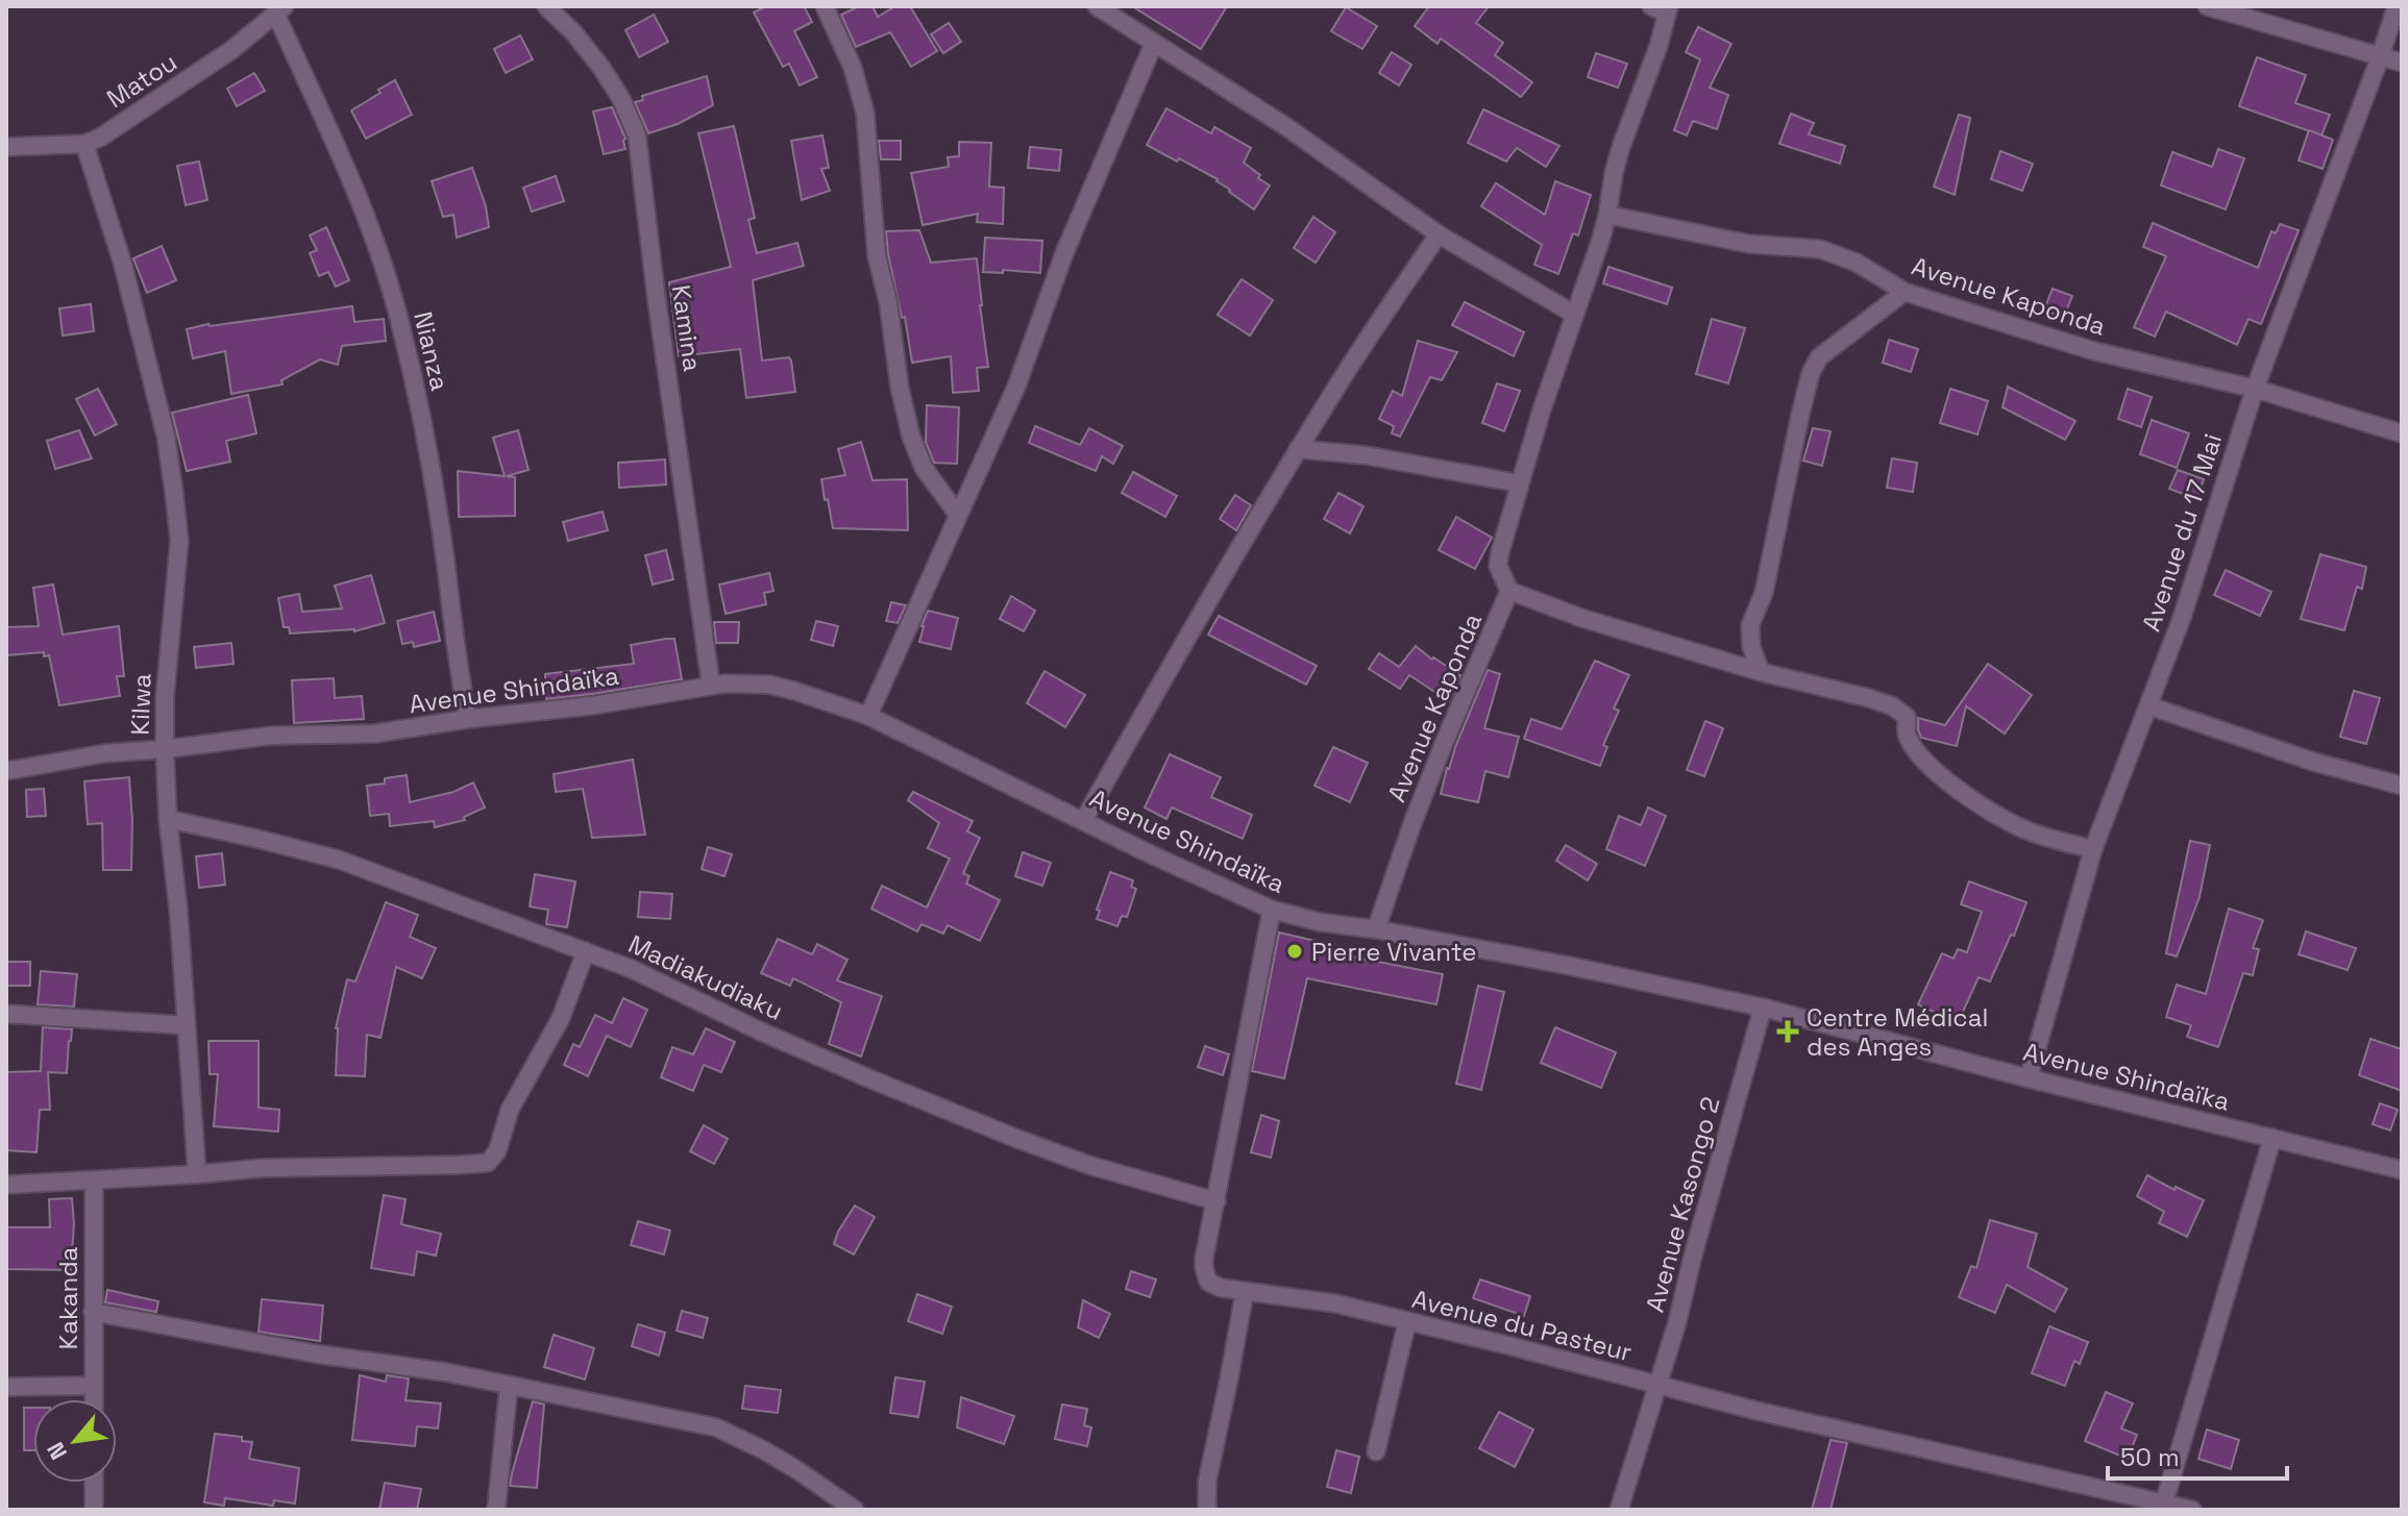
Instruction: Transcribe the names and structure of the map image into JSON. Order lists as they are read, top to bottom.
{
  "streets": {
    "street": [
      "Matou",
      "Avenue Kaponda",
      "Kamina",
      "Nianza",
      "Avenue du 17 Mai",
      "Avenue Shindaïka",
      "Kilwa",
      "Madiakudiaku",
      "Avenue Kasongo 2",
      "Kakanda",
      "Avenue du Pasteur"
    ]
  },
  "crossings": [
    ["Matou", "Nianza"],
    ["Matou", "Kilwa"],
    ["Avenue Kaponda", "Avenue du 17 Mai"],
    ["Avenue Kaponda", "Avenue Shindaïka"],
    ["Kamina", "Avenue Shindaïka"],
    ["Nianza", "Avenue Shindaïka"],
    ["Avenue du 17 Mai", "Avenue Shindaïka"],
    ["Avenue Shindaïka", "Kilwa"],
    ["Avenue Shindaïka", "Avenue Kasongo 2"],
    ["Avenue Shindaïka", "Avenue du Pasteur"],
    ["Kilwa", "Madiakudiaku"],
    ["Madiakudiaku", "Avenue du Pasteur"],
    ["Avenue Kasongo 2", "Avenue du Pasteur"]
  ],
  "places": {
    "other": ["Pierre Vivante"],
    "health": ["Centre Médical des Anges"]
  },
  "scale_bar": "50 m",
  "north": "bottom left"
}
